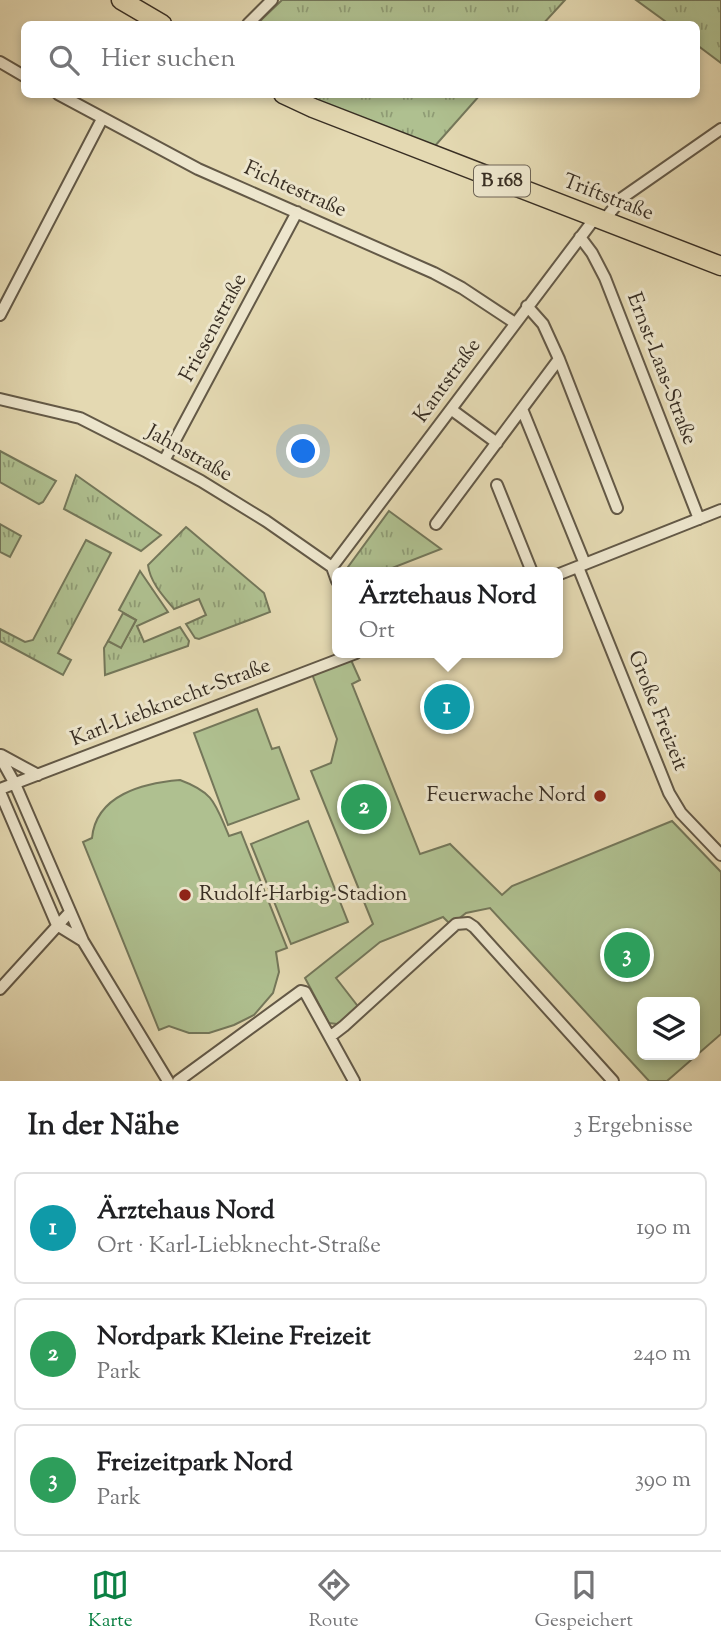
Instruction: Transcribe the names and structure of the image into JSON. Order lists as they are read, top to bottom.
{
  "streets": {
    "main road": ["B 168", "Triftstraße"],
    "street": [
      "Fichtestraße",
      "Friesenstraße",
      "Ernst-Laas-Straße",
      "Kantstraße",
      "Jahnstraße",
      "Karl-Liebknecht-Straße",
      "Große Freizeit"
    ]
  },
  "crossings": [
    ["Fichtestraße", "Friesenstraße"],
    ["Fichtestraße", "Kantstraße"],
    ["Triftstraße", "Kantstraße"],
    ["Friesenstraße", "Jahnstraße"],
    ["Ernst-Laas-Straße", "Kantstraße"],
    ["Kantstraße", "Jahnstraße"]
  ],
  "places": ["Feuerwache Nord", "Rudolf-Harbig-Stadion"],
  "page": {
    "search": "Hier suchen",
    "popup": ["Ärztehaus Nord", "Ort"],
    "pins": ["1", "2", "3"],
    "heading": ["In der Nähe", "3 Ergebnisse"],
    "list": [
      {
        "mark": "1",
        "name": "Ärztehaus Nord",
        "note": "Ort · Karl-Liebknecht-Straße",
        "value": "190 m"
      },
      {
        "mark": "2",
        "name": "Nordpark Kleine Freizeit",
        "note": "Park",
        "value": "240 m"
      },
      {
        "mark": "3",
        "name": "Freizeitpark Nord",
        "note": "Park",
        "value": "390 m"
      }
    ],
    "nav": ["Karte", "Route", "Gespeichert"]
  }
}
